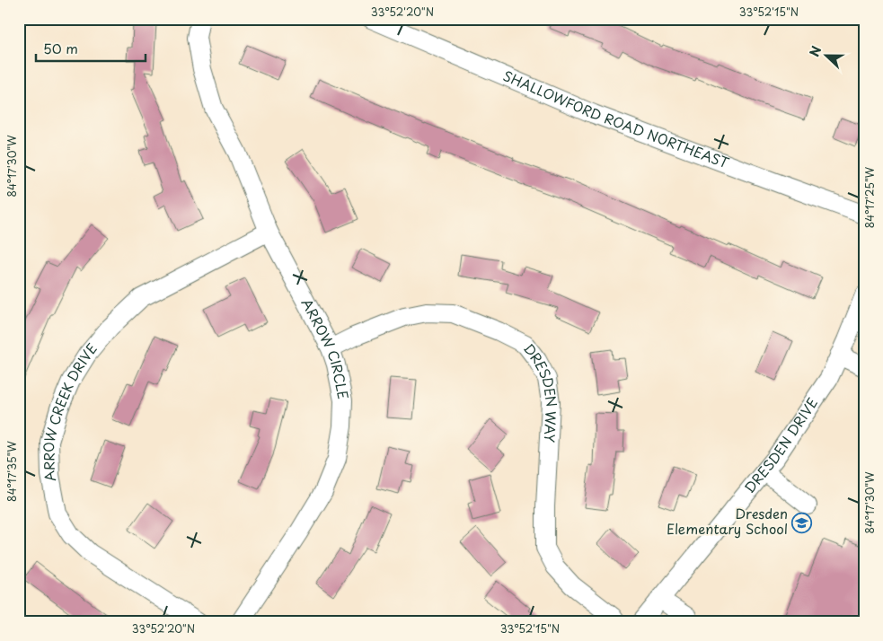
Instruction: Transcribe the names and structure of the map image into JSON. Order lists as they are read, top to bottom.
{
  "streets": {
    "street": [
      "SHALLOWFORD ROAD NORTHEAST",
      "ARROW CIRCLE",
      "DRESDEN WAY",
      "ARROW CREEK DRIVE",
      "DRESDEN DRIVE"
    ]
  },
  "crossings": [
    ["ARROW CIRCLE", "DRESDEN WAY"],
    ["ARROW CIRCLE", "ARROW CREEK DRIVE"]
  ],
  "places": {
    "school or university": ["Dresden Elementary School"]
  },
  "scale_bar": "50 m",
  "north": "left",
  "coordinates": [
    "33°52'20\"N",
    "33°52'15\"N",
    "84°17'30\"W",
    "84°17'25\"W",
    "84°17'35\"W"
  ]
}
